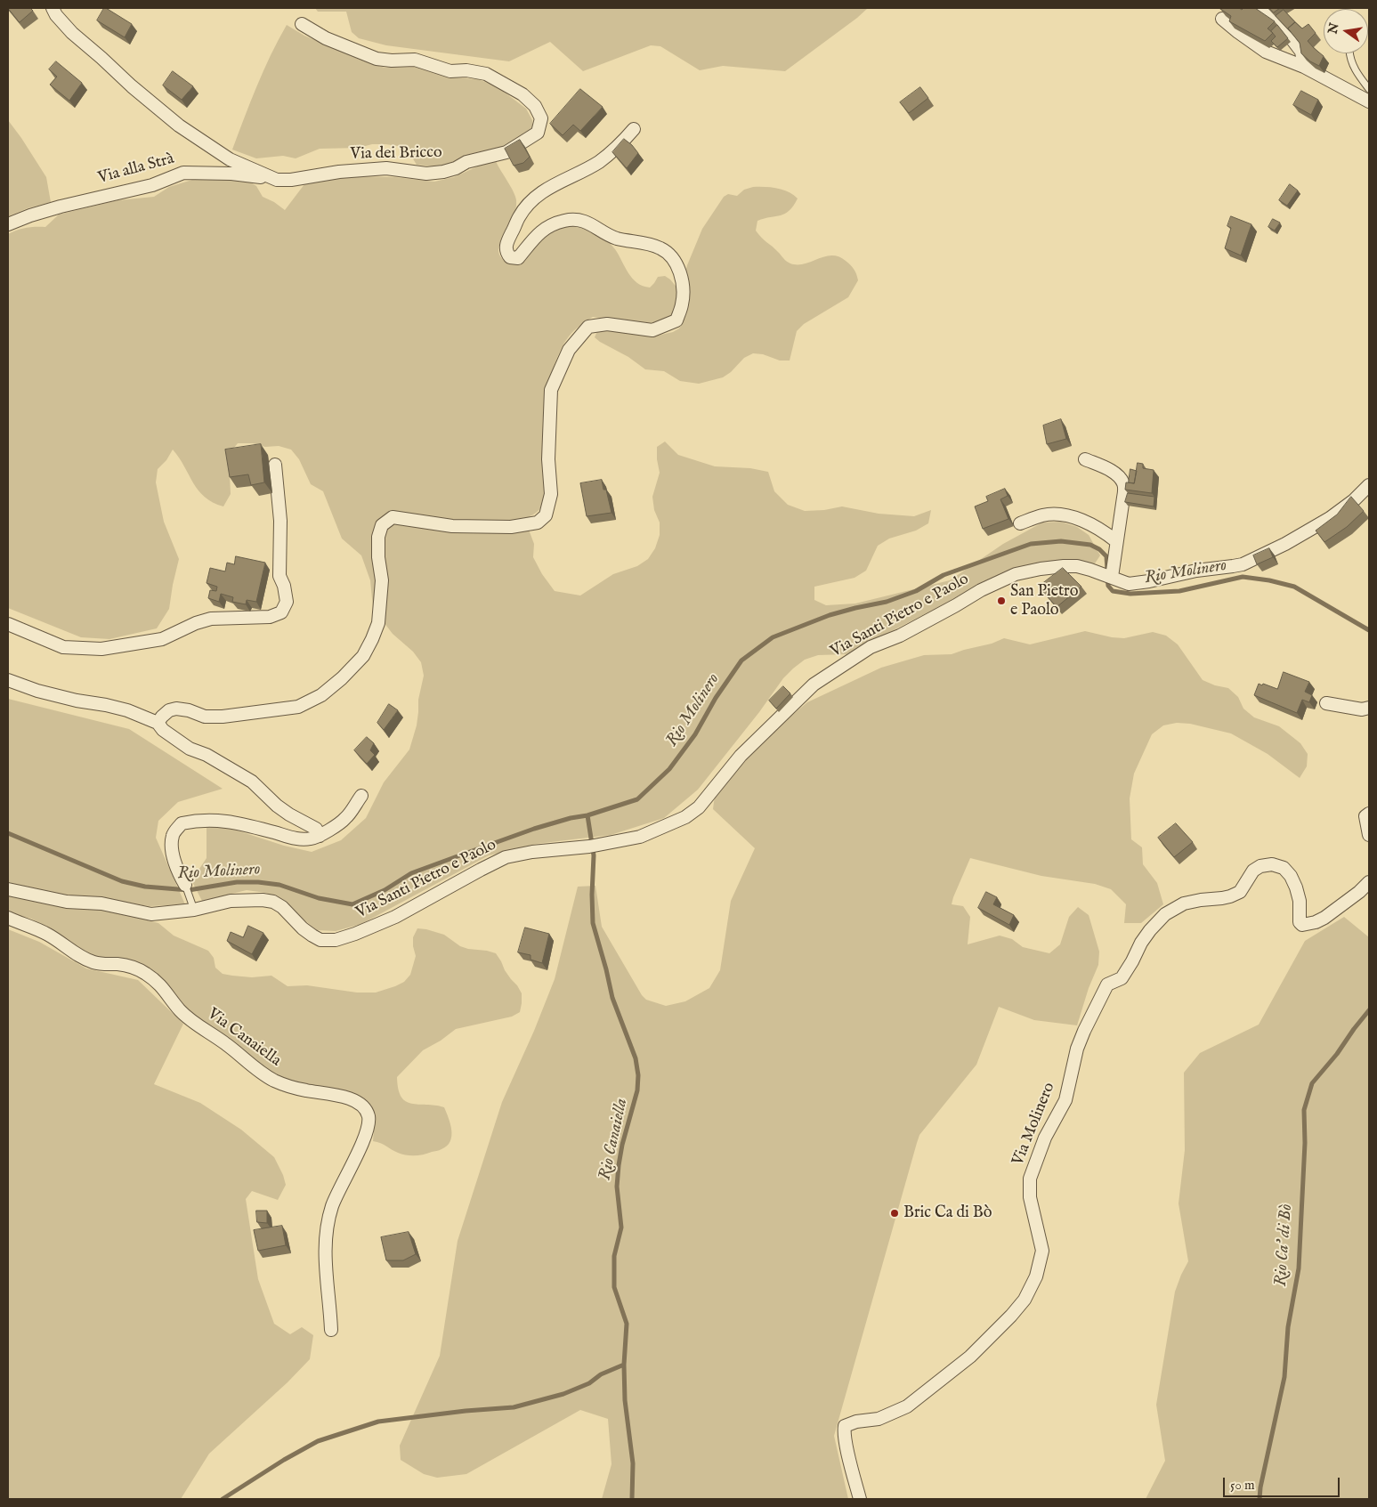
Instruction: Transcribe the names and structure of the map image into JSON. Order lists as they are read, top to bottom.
{
  "streets": {
    "street": [
      "Via dei Bricco",
      "Via alla Strà",
      "Via Santi Pietro e Paolo",
      "Via Canaiella",
      "Via Molinero"
    ]
  },
  "crossings": [
    ["Via dei Bricco", "Via alla Strà"]
  ],
  "water": ["Rio Molinero", "Rio Canaiella", "Rio Ca' di Bò"],
  "places": ["San Pietro e Paolo", "Bric Ca di Bò"],
  "scale_bar": "50 m",
  "north": "left"
}
